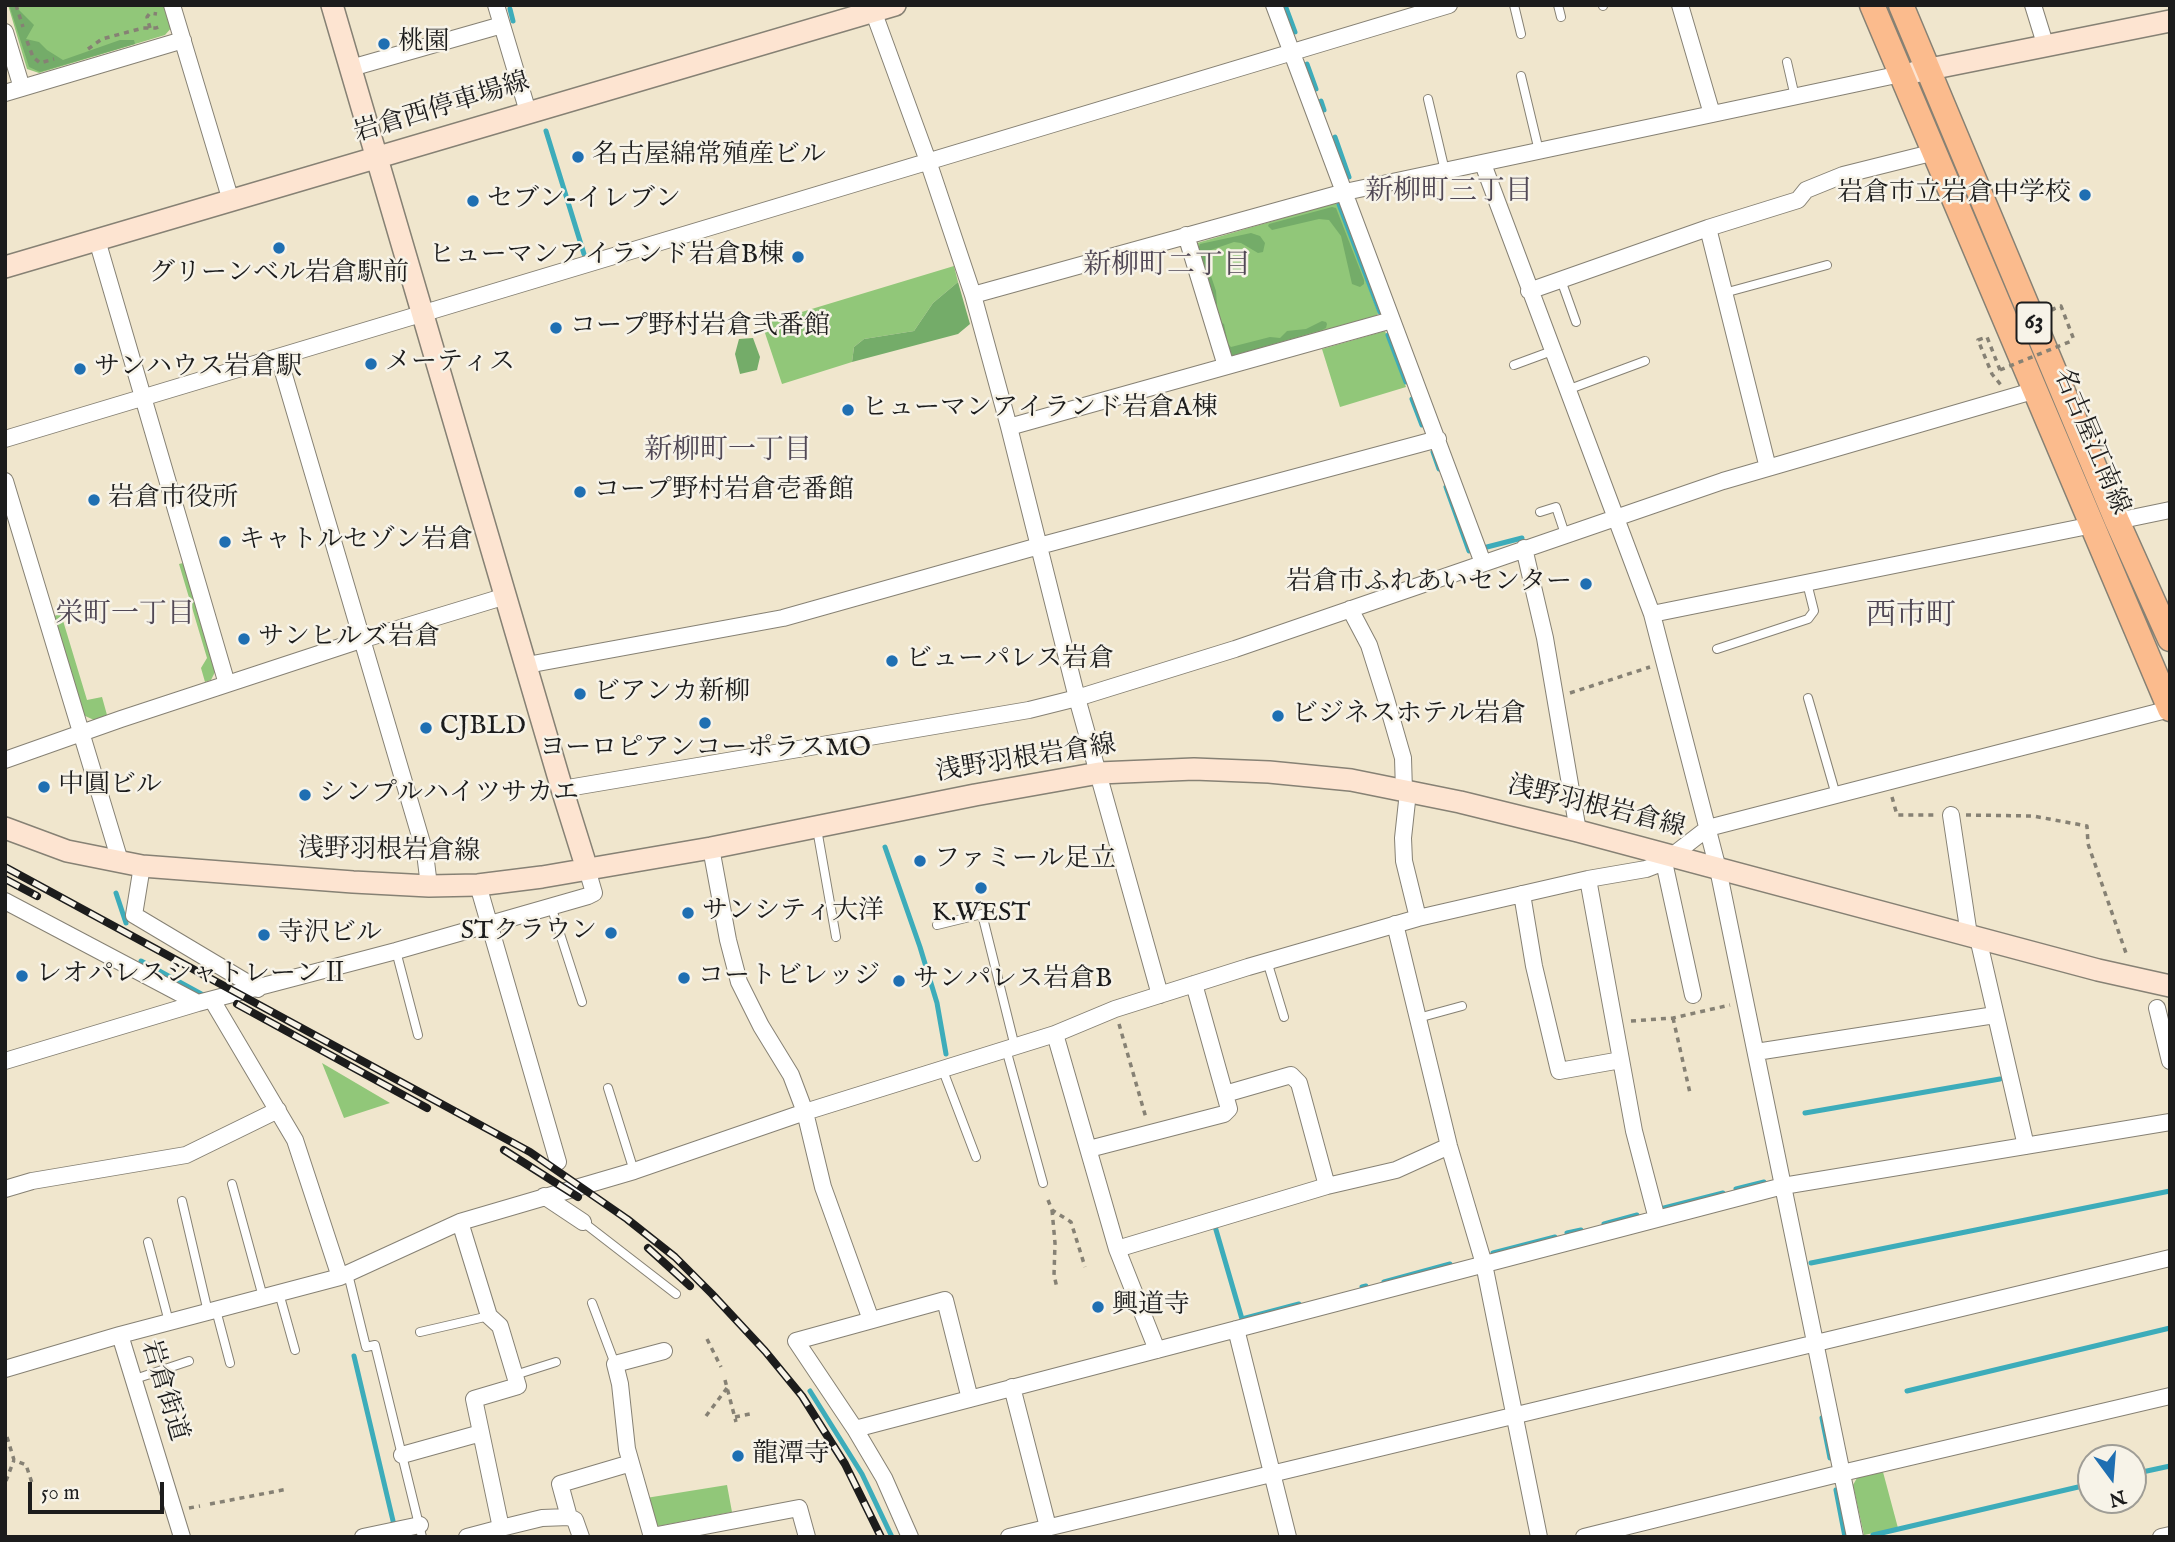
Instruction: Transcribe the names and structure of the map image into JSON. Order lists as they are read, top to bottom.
{
  "streets": {
    "main road": [
      "岩倉西停車場線",
      "63",
      "名古屋江南線",
      "浅野羽根岩倉線"
    ],
    "street": ["岩倉街道"]
  },
  "districts": [
    "新柳町三丁目",
    "新柳町二丁目",
    "新柳町一丁目",
    "栄町一丁目",
    "西市町"
  ],
  "places": [
    "桃園",
    "名古屋綿常殖産ビル",
    "岩倉市立岩倉中学校",
    "セブン-イレブン",
    "グリーンベル岩倉駅前",
    "ヒューマンアイランド岩倉B棟",
    "コープ野村岩倉弐番館",
    "メーティス",
    "サンハウス岩倉駅",
    "ヒューマンアイランド岩倉A棟",
    "コープ野村岩倉壱番館",
    "岩倉市役所",
    "キャトルセゾン岩倉",
    "岩倉市ふれあいセンター",
    "サンヒルズ岩倉",
    "ビューパレス岩倉",
    "ビアンカ新柳",
    "ビジネスホテル岩倉",
    "ヨーロピアンコーポラスMO",
    "CJBLD",
    "中圓ビル",
    "シンプルハイツサカエ",
    "ファミール足立",
    "K.WEST",
    "サンシティ大洋",
    "STクラウン",
    "寺沢ビル",
    "レオパレスシャトレーンⅡ",
    "コートビレッジ",
    "サンパレス岩倉B",
    "興道寺",
    "龍潭寺"
  ],
  "scale_bar": "50 m",
  "north": "bottom"
}
